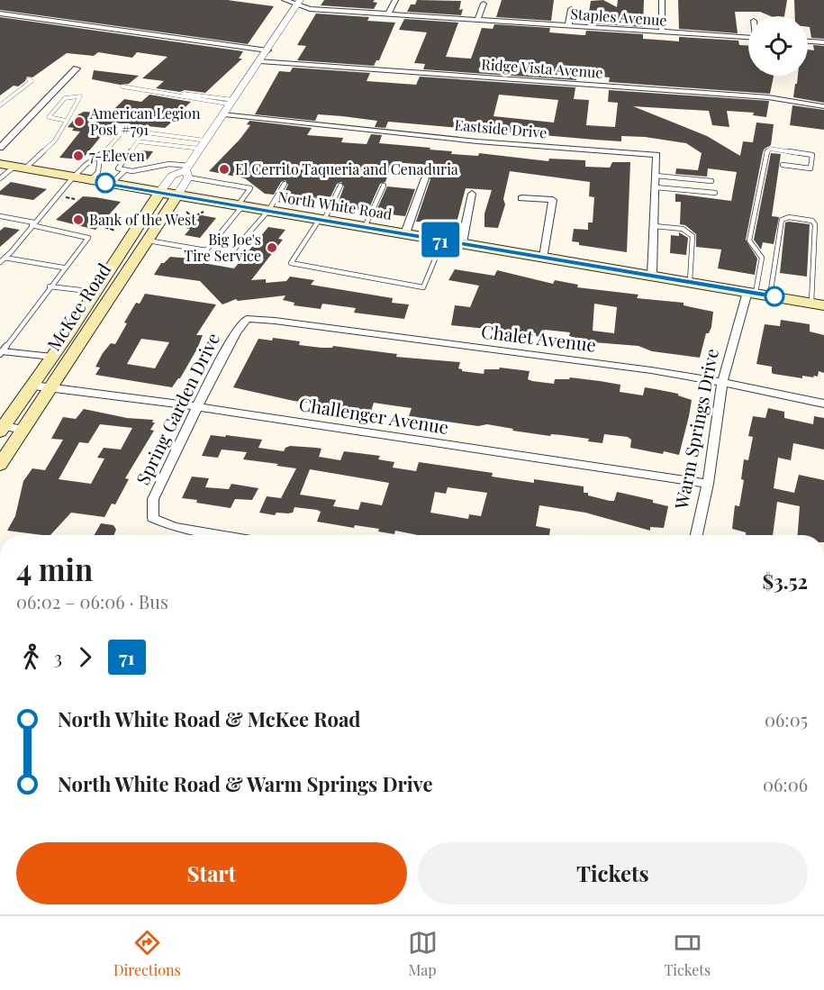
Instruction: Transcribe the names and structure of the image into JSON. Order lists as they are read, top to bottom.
{
  "streets": {
    "main road": ["North White Road", "McKee Road"],
    "street": [
      "Staples Avenue",
      "Ridge Vista Avenue",
      "Eastside Drive",
      "Chalet Avenue",
      "Spring Garden Drive",
      "Challenger Avenue",
      "Warm Springs Drive"
    ]
  },
  "crossings": [
    ["Staples Avenue", "McKee Road"],
    ["Ridge Vista Avenue", "McKee Road"],
    ["Eastside Drive", "North White Road"],
    ["Eastside Drive", "McKee Road"],
    ["North White Road", "McKee Road"],
    ["North White Road", "Warm Springs Drive"],
    ["McKee Road", "Challenger Avenue"],
    ["Chalet Avenue", "Spring Garden Drive"],
    ["Chalet Avenue", "Warm Springs Drive"],
    ["Spring Garden Drive", "Challenger Avenue"],
    ["Challenger Avenue", "Warm Springs Drive"]
  ],
  "places": [
    "American Legion Post #791",
    "7-Eleven",
    "El Cerrito Taqueria and Cenaduria",
    "Bank of the West",
    "Big Joe's Tire Service"
  ],
  "lines": ["bus line 71"],
  "page": {
    "on_map": "71",
    "heading": ["4 min", "06:02 – 06:06 · Bus", "$3.52"],
    "legs": ["3", "71"],
    "list": [
      {
        "name": "North White Road & McKee Road",
        "value": "06:05"
      },
      {
        "name": "North White Road & Warm Springs Drive",
        "value": "06:06"
      }
    ],
    "buttons": ["Start", "Tickets"],
    "tabs": ["Directions", "Map", "Tickets"]
  }
}
